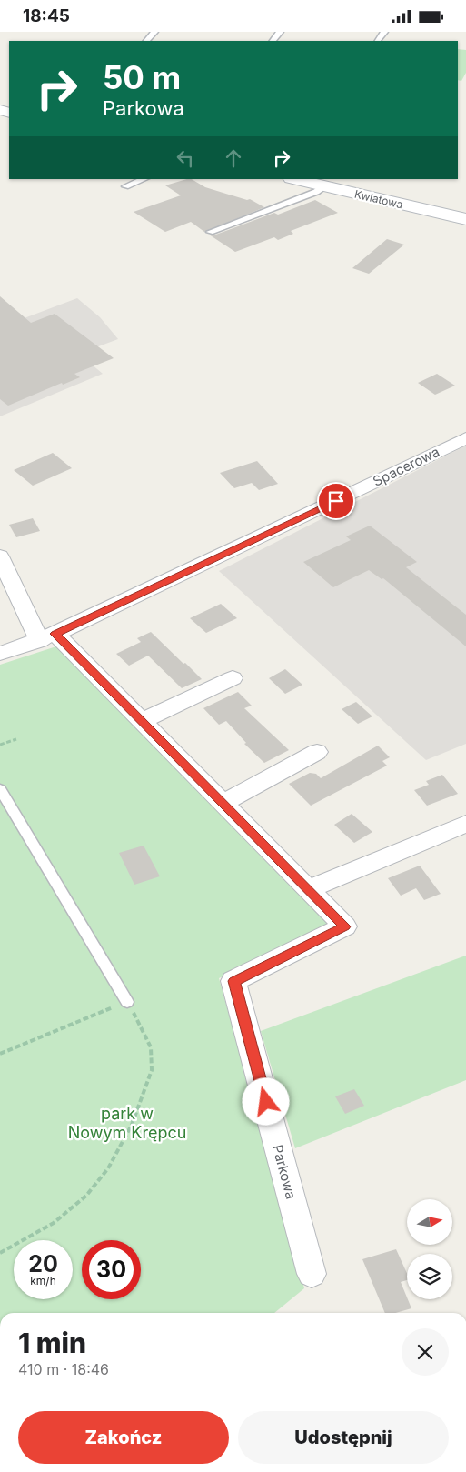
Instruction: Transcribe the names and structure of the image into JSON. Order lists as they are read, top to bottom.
{
  "streets": {
    "street": ["Kwiatowa", "Spacerowa", "Parkowa"]
  },
  "crossings": [
    ["Spacerowa", "Parkowa"]
  ],
  "parks": ["park w Nowym Krępcu"],
  "north": "right",
  "page": {
    "status": "18:45",
    "turn": ["50 m", "Parkowa"],
    "speed": "20 km/h",
    "limit": "30",
    "heading": ["1 min", "410 m · 18:46"],
    "buttons": ["Zakończ", "Udostępnij"]
  }
}
